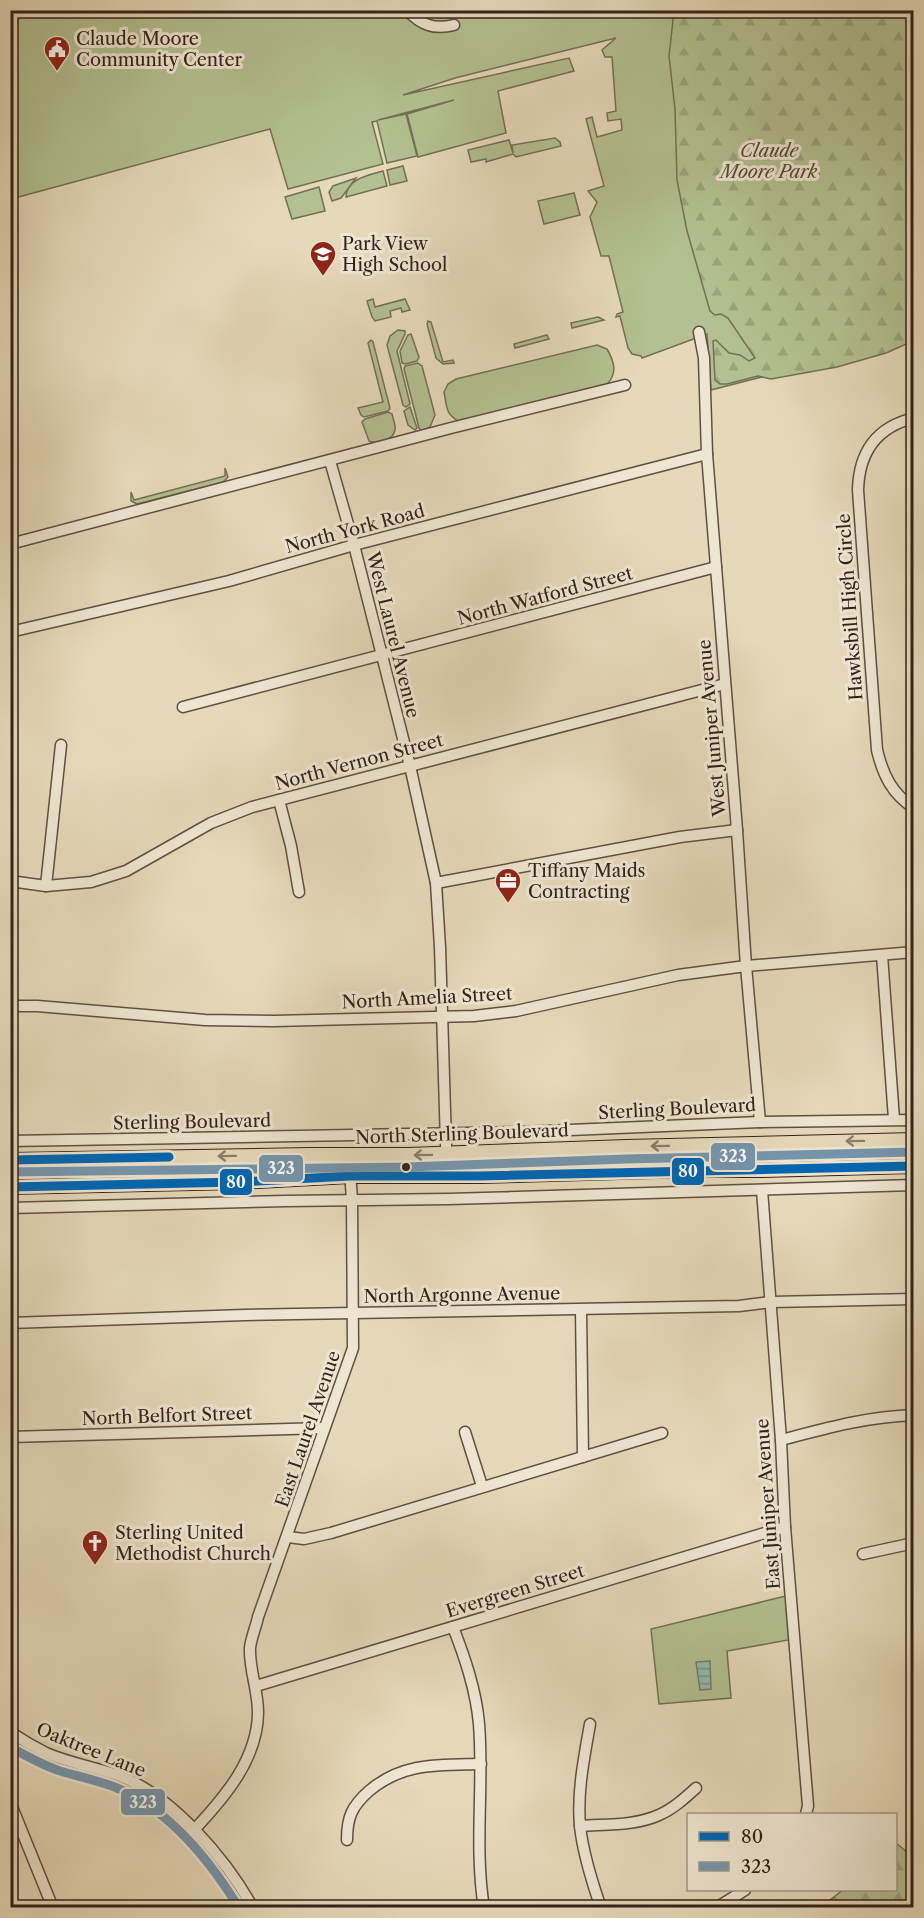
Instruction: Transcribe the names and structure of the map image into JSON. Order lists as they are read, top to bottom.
{
  "streets": {
    "main road": ["North Sterling Boulevard"],
    "street": [
      "North York Road",
      "North Watford Street",
      "Hawksbill High Circle",
      "West Laurel Avenue",
      "West Juniper Avenue",
      "North Vernon Street",
      "North Amelia Street",
      "Sterling Boulevard",
      "North Argonne Avenue",
      "North Belfort Street",
      "East Laurel Avenue",
      "East Juniper Avenue",
      "Evergreen Street",
      "Oaktree Lane"
    ]
  },
  "crossings": [
    ["North York Road", "West Laurel Avenue"],
    ["North York Road", "West Juniper Avenue"],
    ["North Watford Street", "West Laurel Avenue"],
    ["North Watford Street", "West Juniper Avenue"],
    ["West Laurel Avenue", "North Vernon Street"],
    ["West Laurel Avenue", "North Amelia Street"],
    ["West Laurel Avenue", "Sterling Boulevard"],
    ["West Laurel Avenue", "North Sterling Boulevard"],
    ["West Juniper Avenue", "North Vernon Street"],
    ["West Juniper Avenue", "North Amelia Street"],
    ["West Juniper Avenue", "Sterling Boulevard"],
    ["North Sterling Boulevard", "East Laurel Avenue"],
    ["North Argonne Avenue", "East Laurel Avenue"],
    ["North Argonne Avenue", "East Juniper Avenue"],
    ["North Belfort Street", "East Laurel Avenue"],
    ["East Laurel Avenue", "Evergreen Street"],
    ["East Laurel Avenue", "Oaktree Lane"],
    ["East Juniper Avenue", "Evergreen Street"]
  ],
  "parks": ["Claude Moore Park"],
  "places": {
    "public building": ["Claude Moore Community Center"],
    "school or university": ["Park View High School"],
    "office": ["Tiffany Maids Contracting"],
    "church": ["Sterling United Methodist Church"]
  },
  "lines": ["transit line 323", "transit line 80"],
  "legend": ["80", "323"]
}
